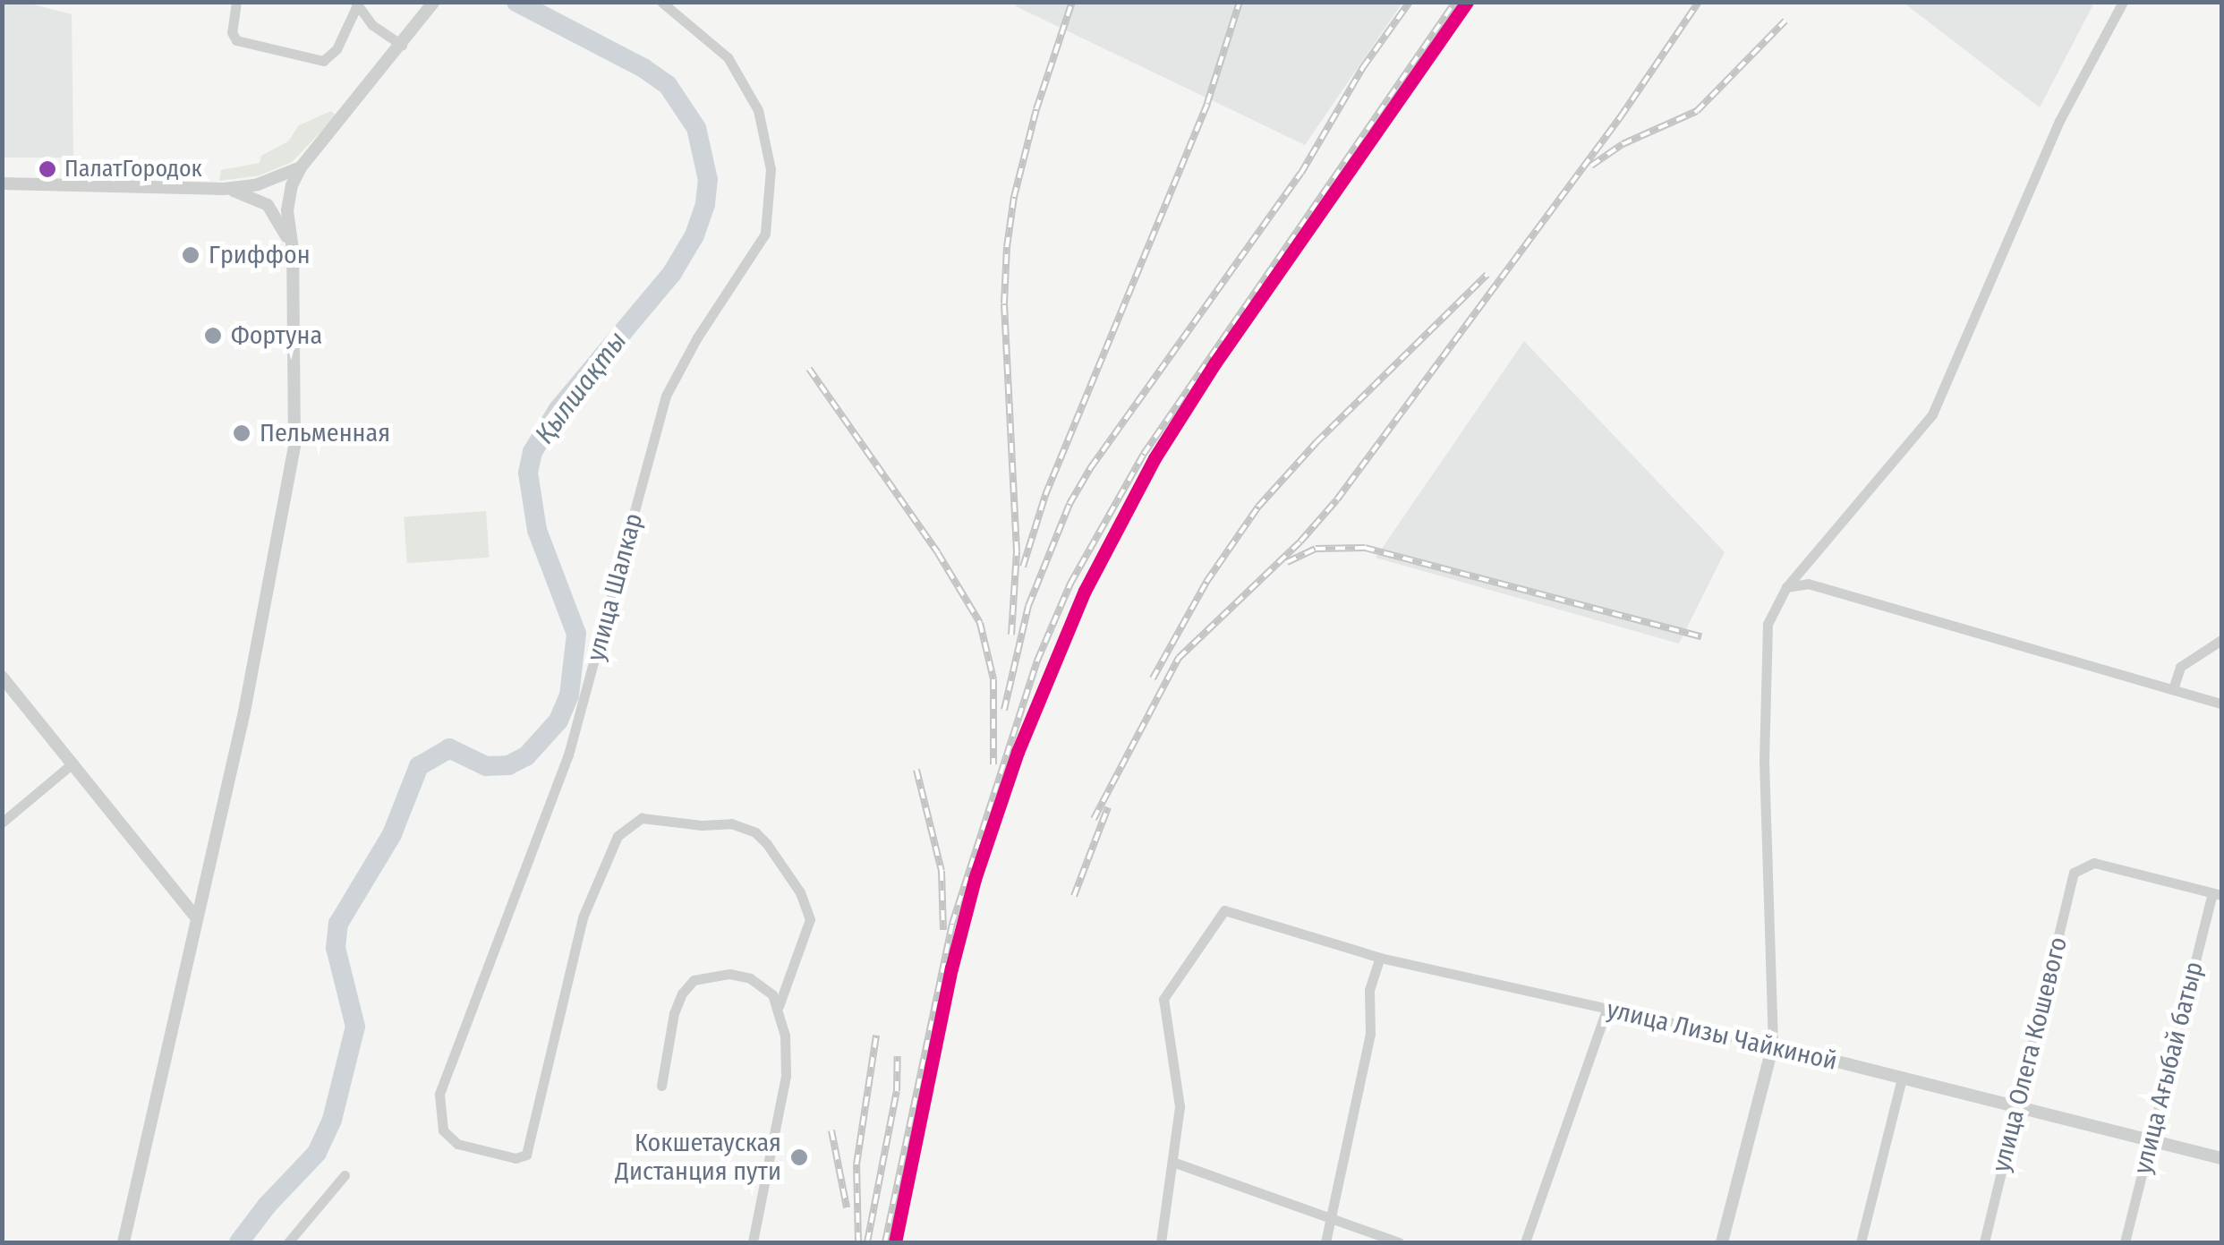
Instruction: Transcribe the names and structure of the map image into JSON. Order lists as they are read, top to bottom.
{
  "streets": {
    "street": [
      "улица Шалкар",
      "улица Лизы Чайкиной",
      "улица Олега Кошевого",
      "улица Ағыбай батыр"
    ]
  },
  "crossings": [
    ["улица Лизы Чайкиной", "улица Олега Кошевого"],
    ["улица Лизы Чайкиной", "улица Ағыбай батыр"],
    ["улица Олега Кошевого", "улица Ағыбай батыр"]
  ],
  "water": ["Қылшақты"],
  "places": [
    "ПалатГородок",
    "Гриффон",
    "Фортуна",
    "Пельменная",
    "Кокшетауская Дистанция пути"
  ]
}
